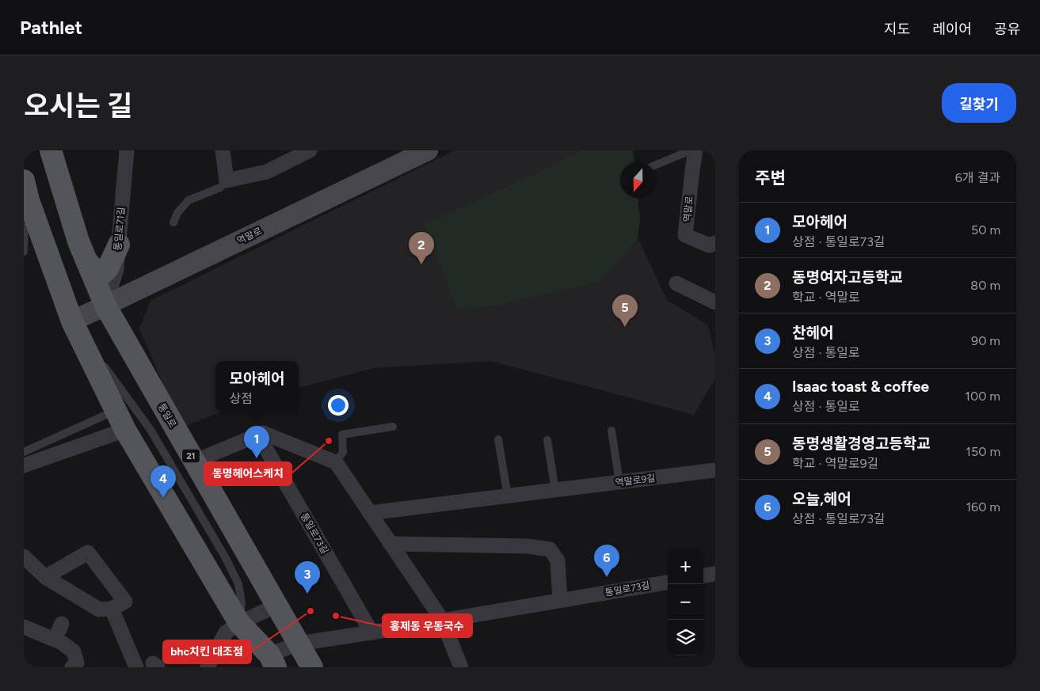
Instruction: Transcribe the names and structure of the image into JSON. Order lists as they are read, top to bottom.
{
  "streets": {
    "main road": ["통일로", "21"],
    "street": [
      "역말로",
      "통일로71길",
      "역말로9길",
      "통일로73길"
    ]
  },
  "crossings": [
    ["역말로", "통일로71길"],
    ["역말로", "통일로"],
    ["통일로71길", "통일로"],
    ["통일로", "통일로73길"]
  ],
  "places": ["동명헤어스케치", "bhc치킨 대조점", "홍제동 우동국수"],
  "north": "bottom",
  "page": {
    "header": "Pathlet",
    "nav": ["지도", "레이어", "공유"],
    "title": "오시는 길",
    "buttons": "길찾기",
    "heading": ["주변", "6개 결과"],
    "list": [
      {
        "mark": "1",
        "name": "모아헤어",
        "note": "상점 · 통일로73길",
        "value": "50 m"
      },
      {
        "mark": "2",
        "name": "동명여자고등학교",
        "note": "학교 · 역말로",
        "value": "80 m"
      },
      {
        "mark": "3",
        "name": "찬헤어",
        "note": "상점 · 통일로",
        "value": "90 m"
      },
      {
        "mark": "4",
        "name": "Isaac toast & coffee",
        "note": "상점 · 통일로",
        "value": "100 m"
      },
      {
        "mark": "5",
        "name": "동명생활경영고등학교",
        "note": "학교 · 역말로9길",
        "value": "150 m"
      },
      {
        "mark": "6",
        "name": "오늘,헤어",
        "note": "상점 · 통일로73길",
        "value": "160 m"
      }
    ],
    "pins": [
      "2",
      "5",
      "1",
      "4",
      "6",
      "3"
    ],
    "popup": ["모아헤어", "상점"],
    "map_buttons": ["+", "−"]
  }
}
